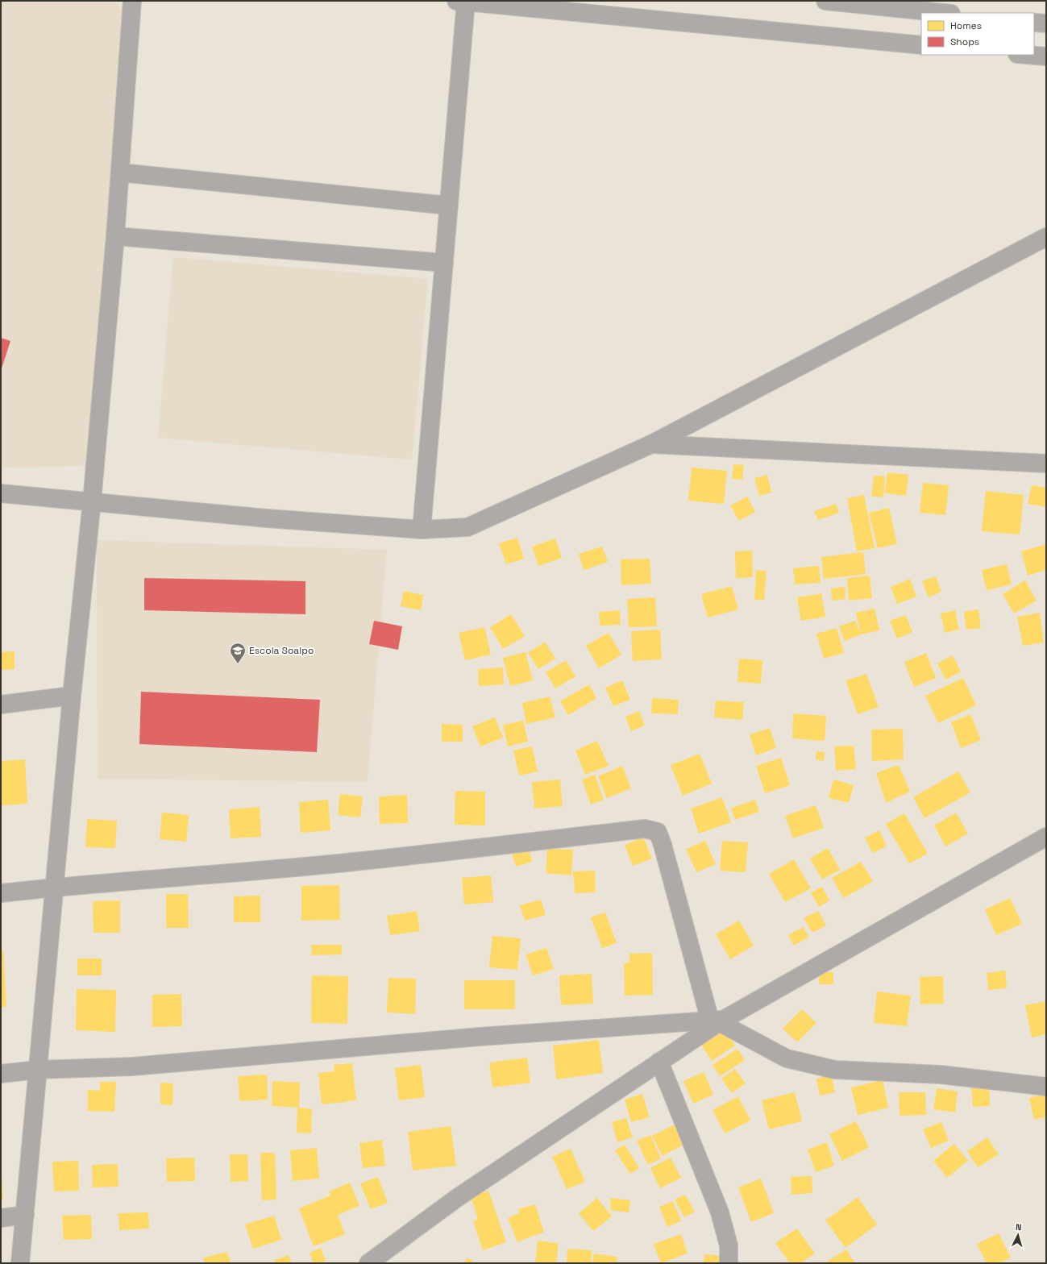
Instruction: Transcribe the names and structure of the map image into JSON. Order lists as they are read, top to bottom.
{
  "places": {
    "school or university": ["Escola Soalpo"]
  },
  "legend": ["Homes", "Shops"],
  "north": "top"
}
